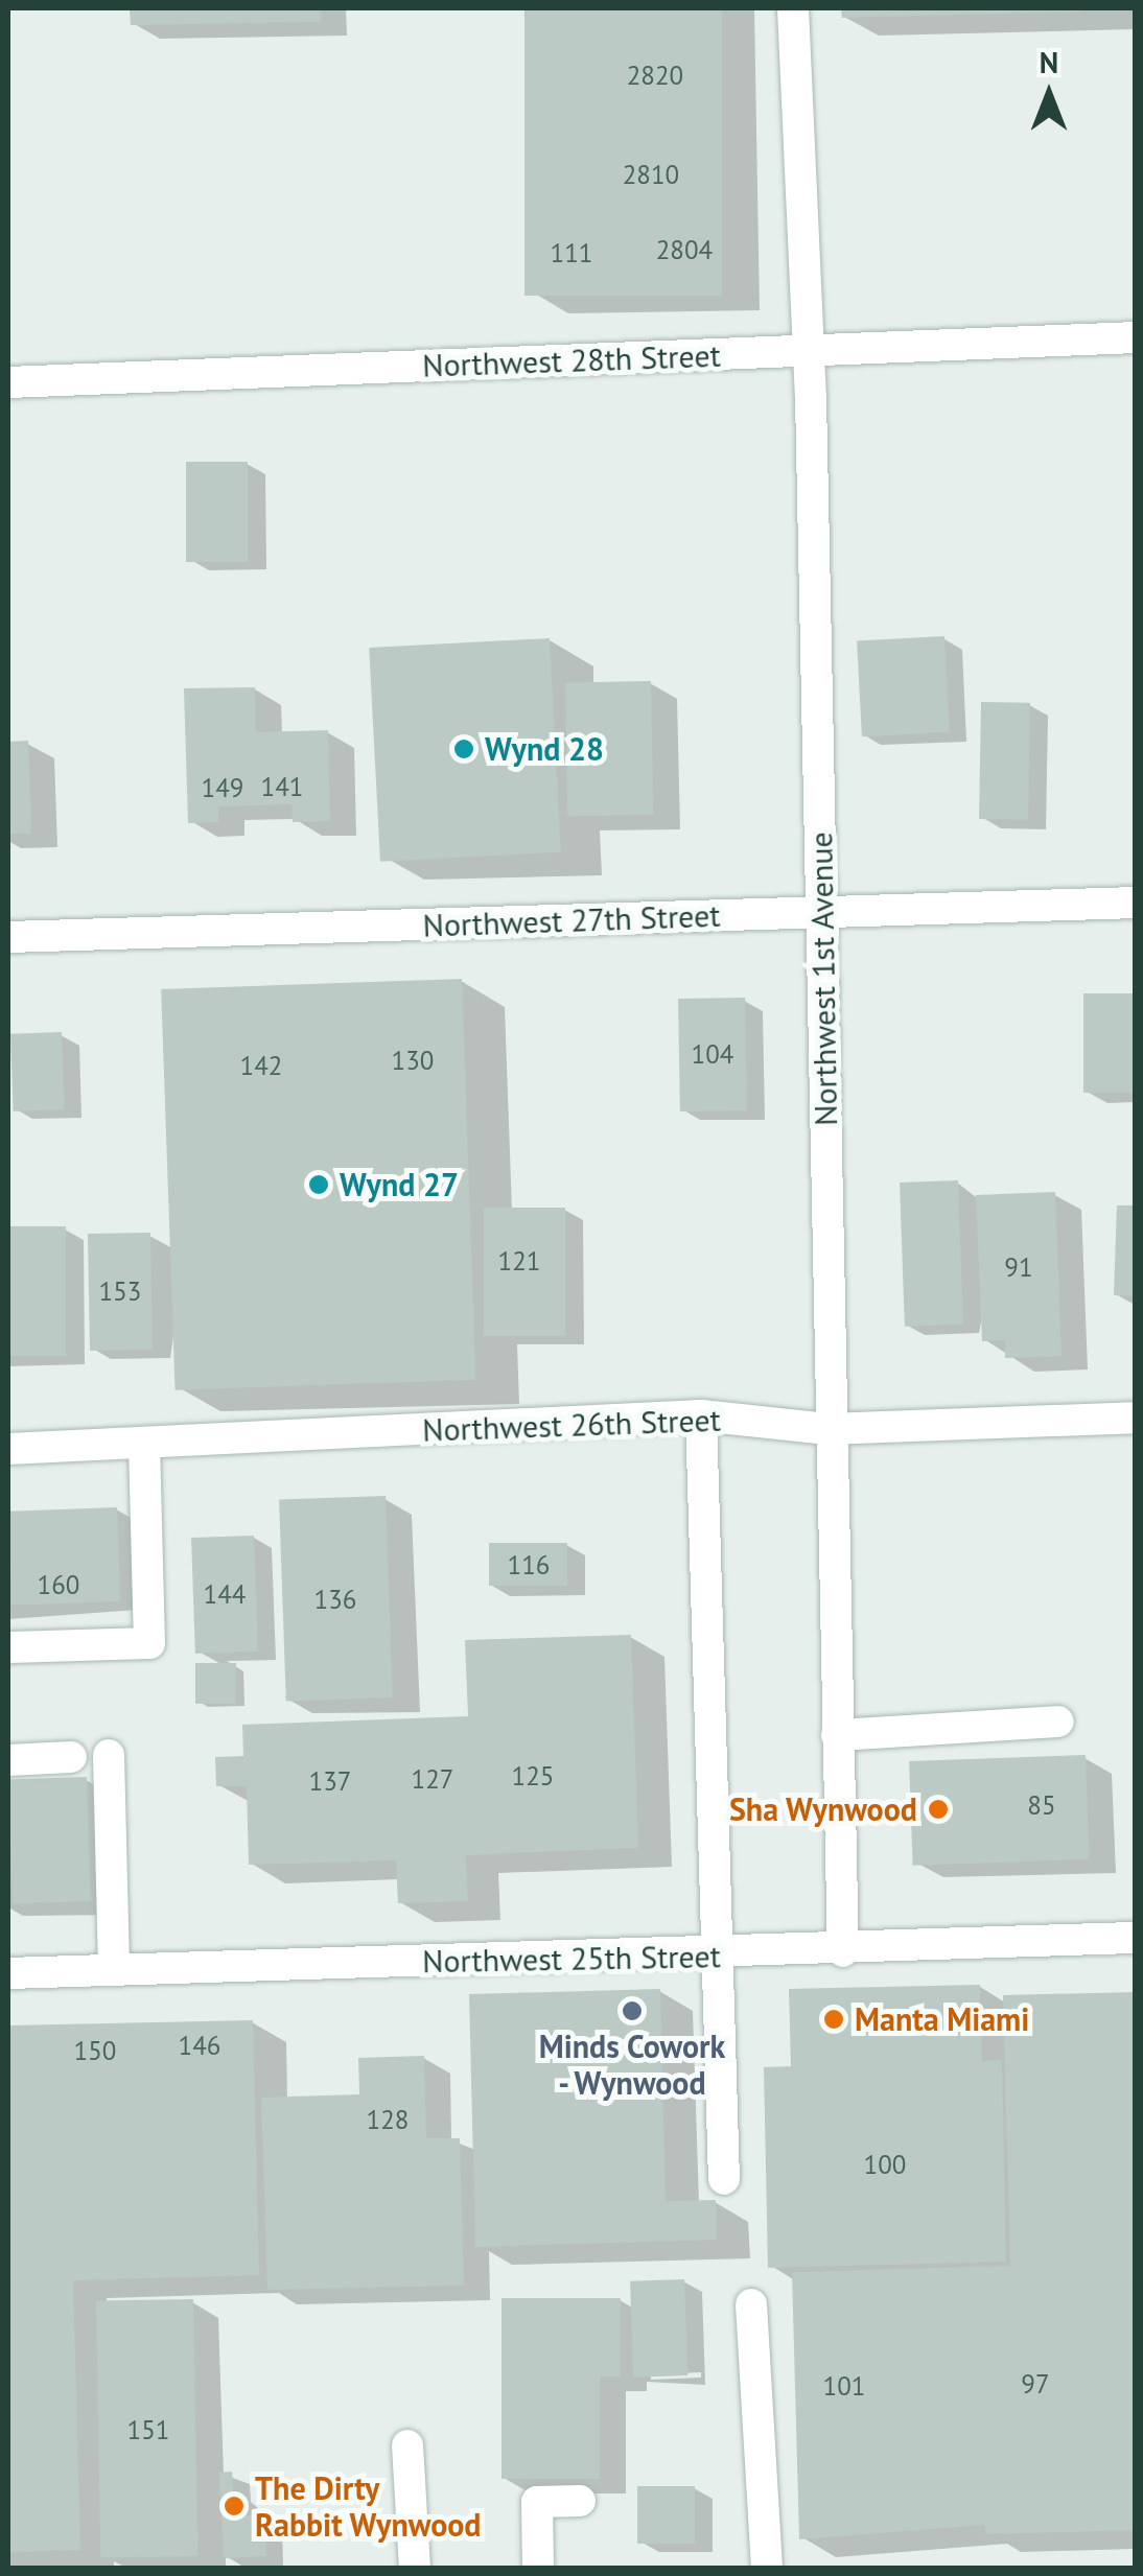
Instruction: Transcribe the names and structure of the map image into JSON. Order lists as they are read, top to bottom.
{
  "streets": {
    "street": [
      "Northwest 28th Street",
      "Northwest 27th Street",
      "Northwest 1st Avenue",
      "Northwest 26th Street",
      "Northwest 25th Street"
    ]
  },
  "crossings": [
    ["Northwest 28th Street", "Northwest 1st Avenue"],
    ["Northwest 27th Street", "Northwest 1st Avenue"],
    ["Northwest 1st Avenue", "Northwest 26th Street"],
    ["Northwest 1st Avenue", "Northwest 25th Street"]
  ],
  "places": [
    "Wynd 28",
    "Wynd 27",
    "Sha Wynwood",
    "Minds Cowork - Wynwood",
    "Manta Miami",
    "The Dirty Rabbit Wynwood"
  ],
  "house_numbers": [
    "2820",
    "2810",
    "2804",
    "111",
    "141",
    "149",
    "104",
    "130",
    "142",
    "121",
    "91",
    "153",
    "116",
    "160",
    "144",
    "136",
    "125",
    "127",
    "137",
    "85",
    "146",
    "150",
    "128",
    "100",
    "97",
    "101",
    "151"
  ],
  "north": "top"
}
